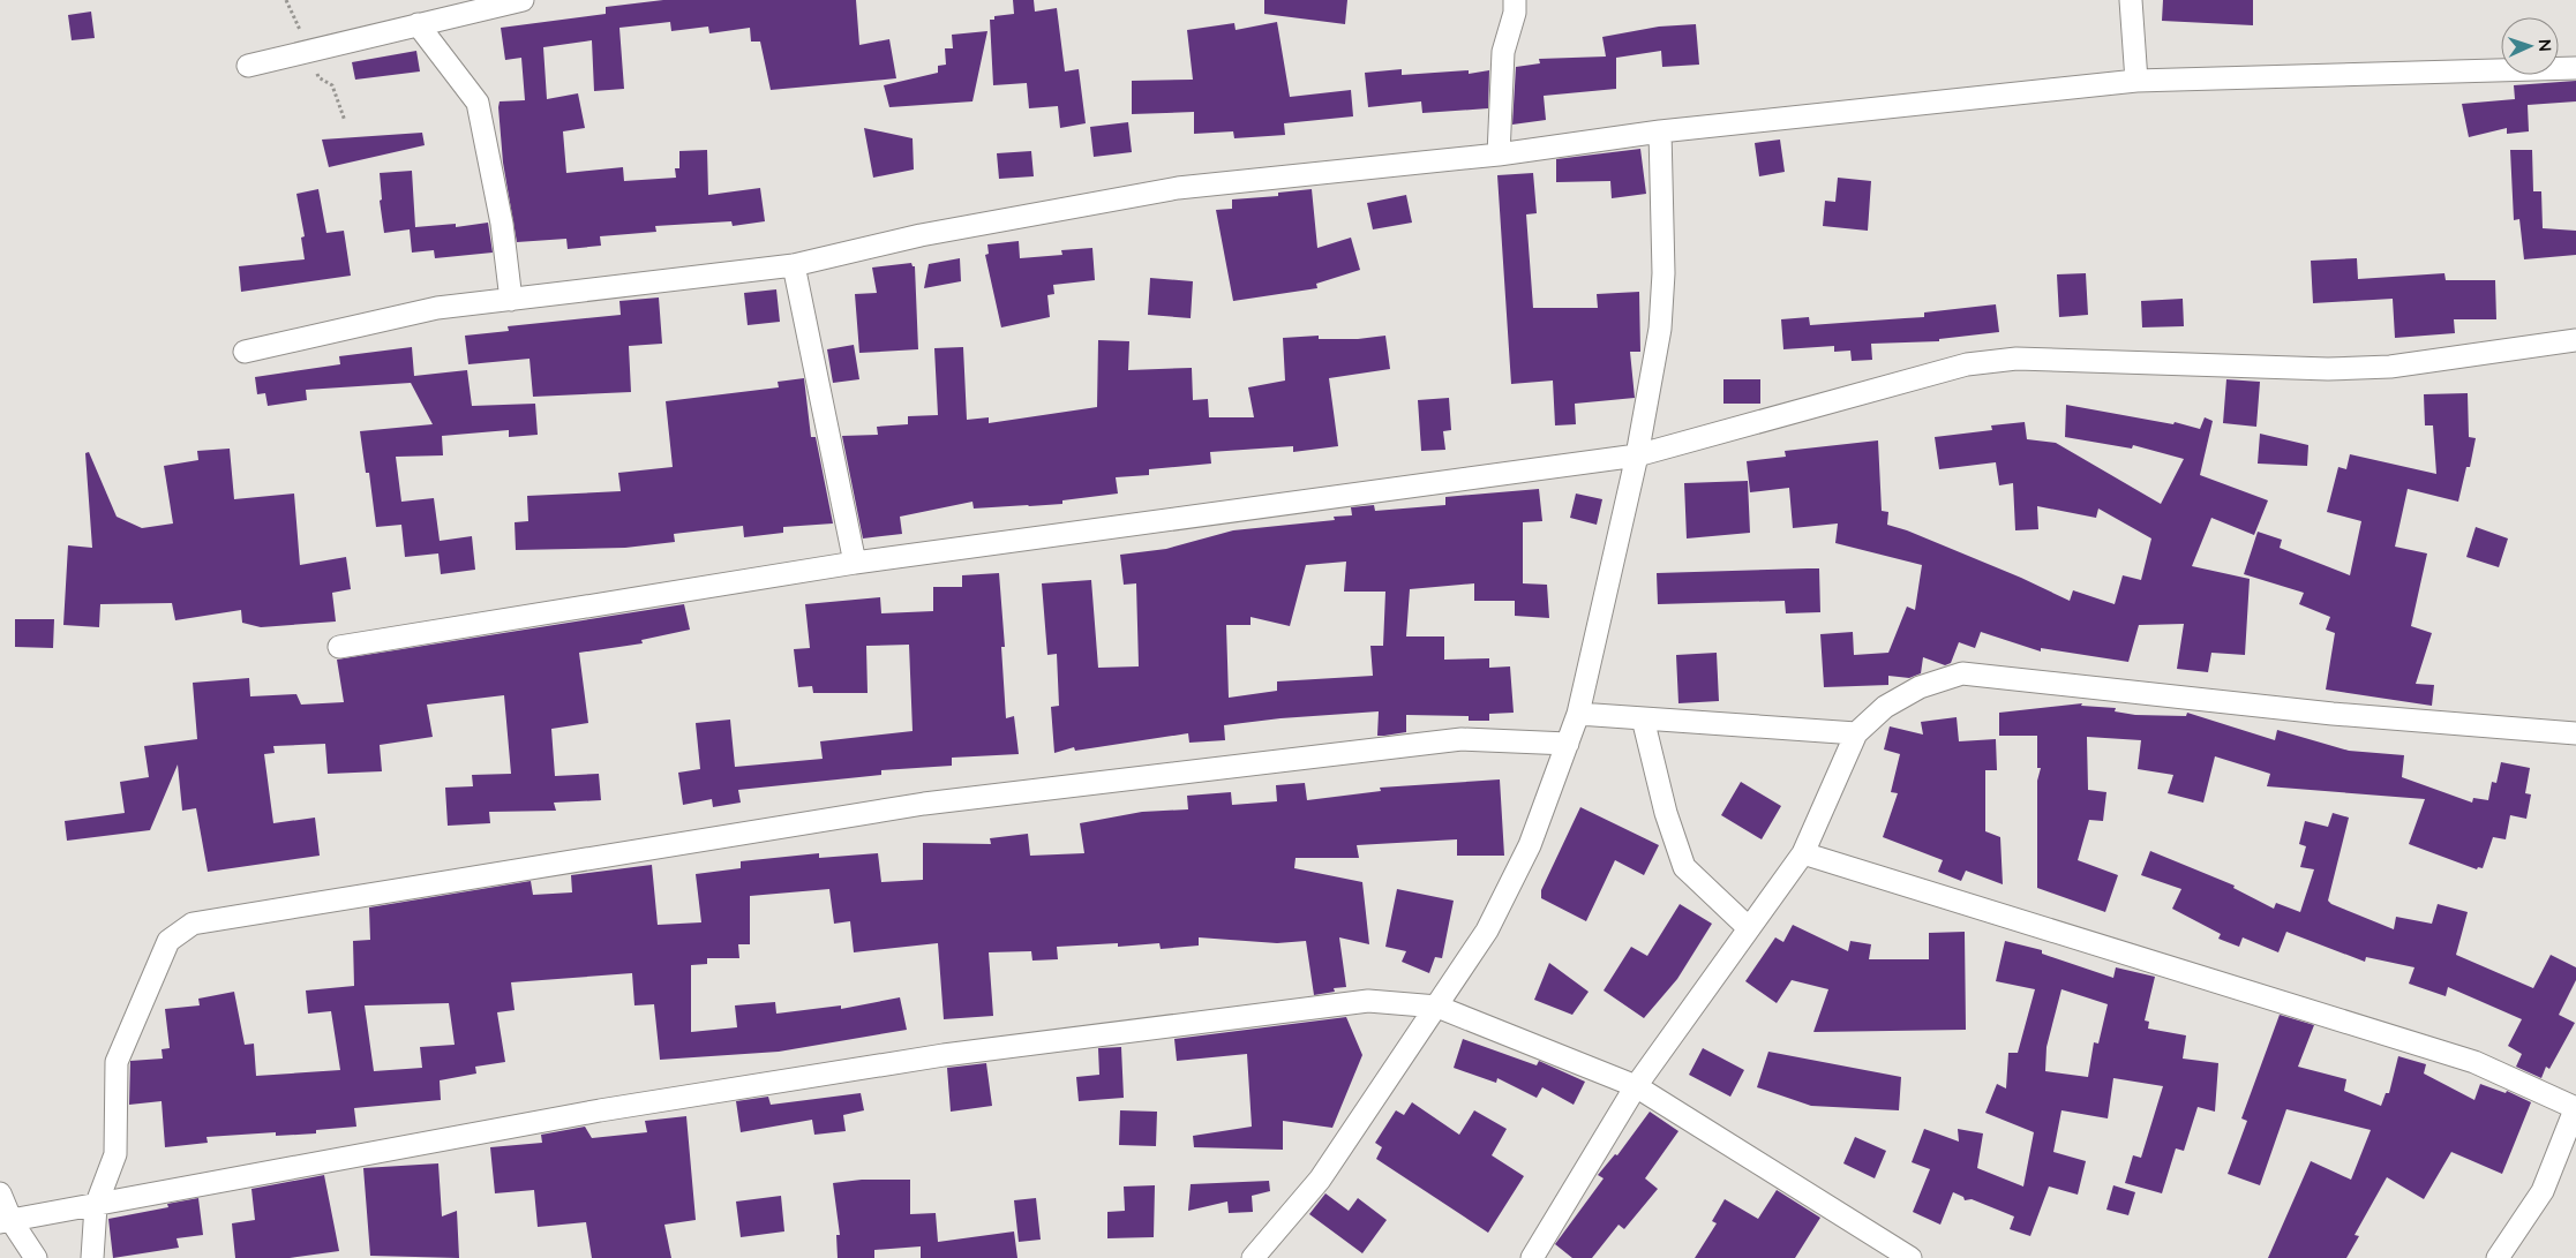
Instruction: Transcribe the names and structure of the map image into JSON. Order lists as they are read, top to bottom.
{
  "north": "right"
}
